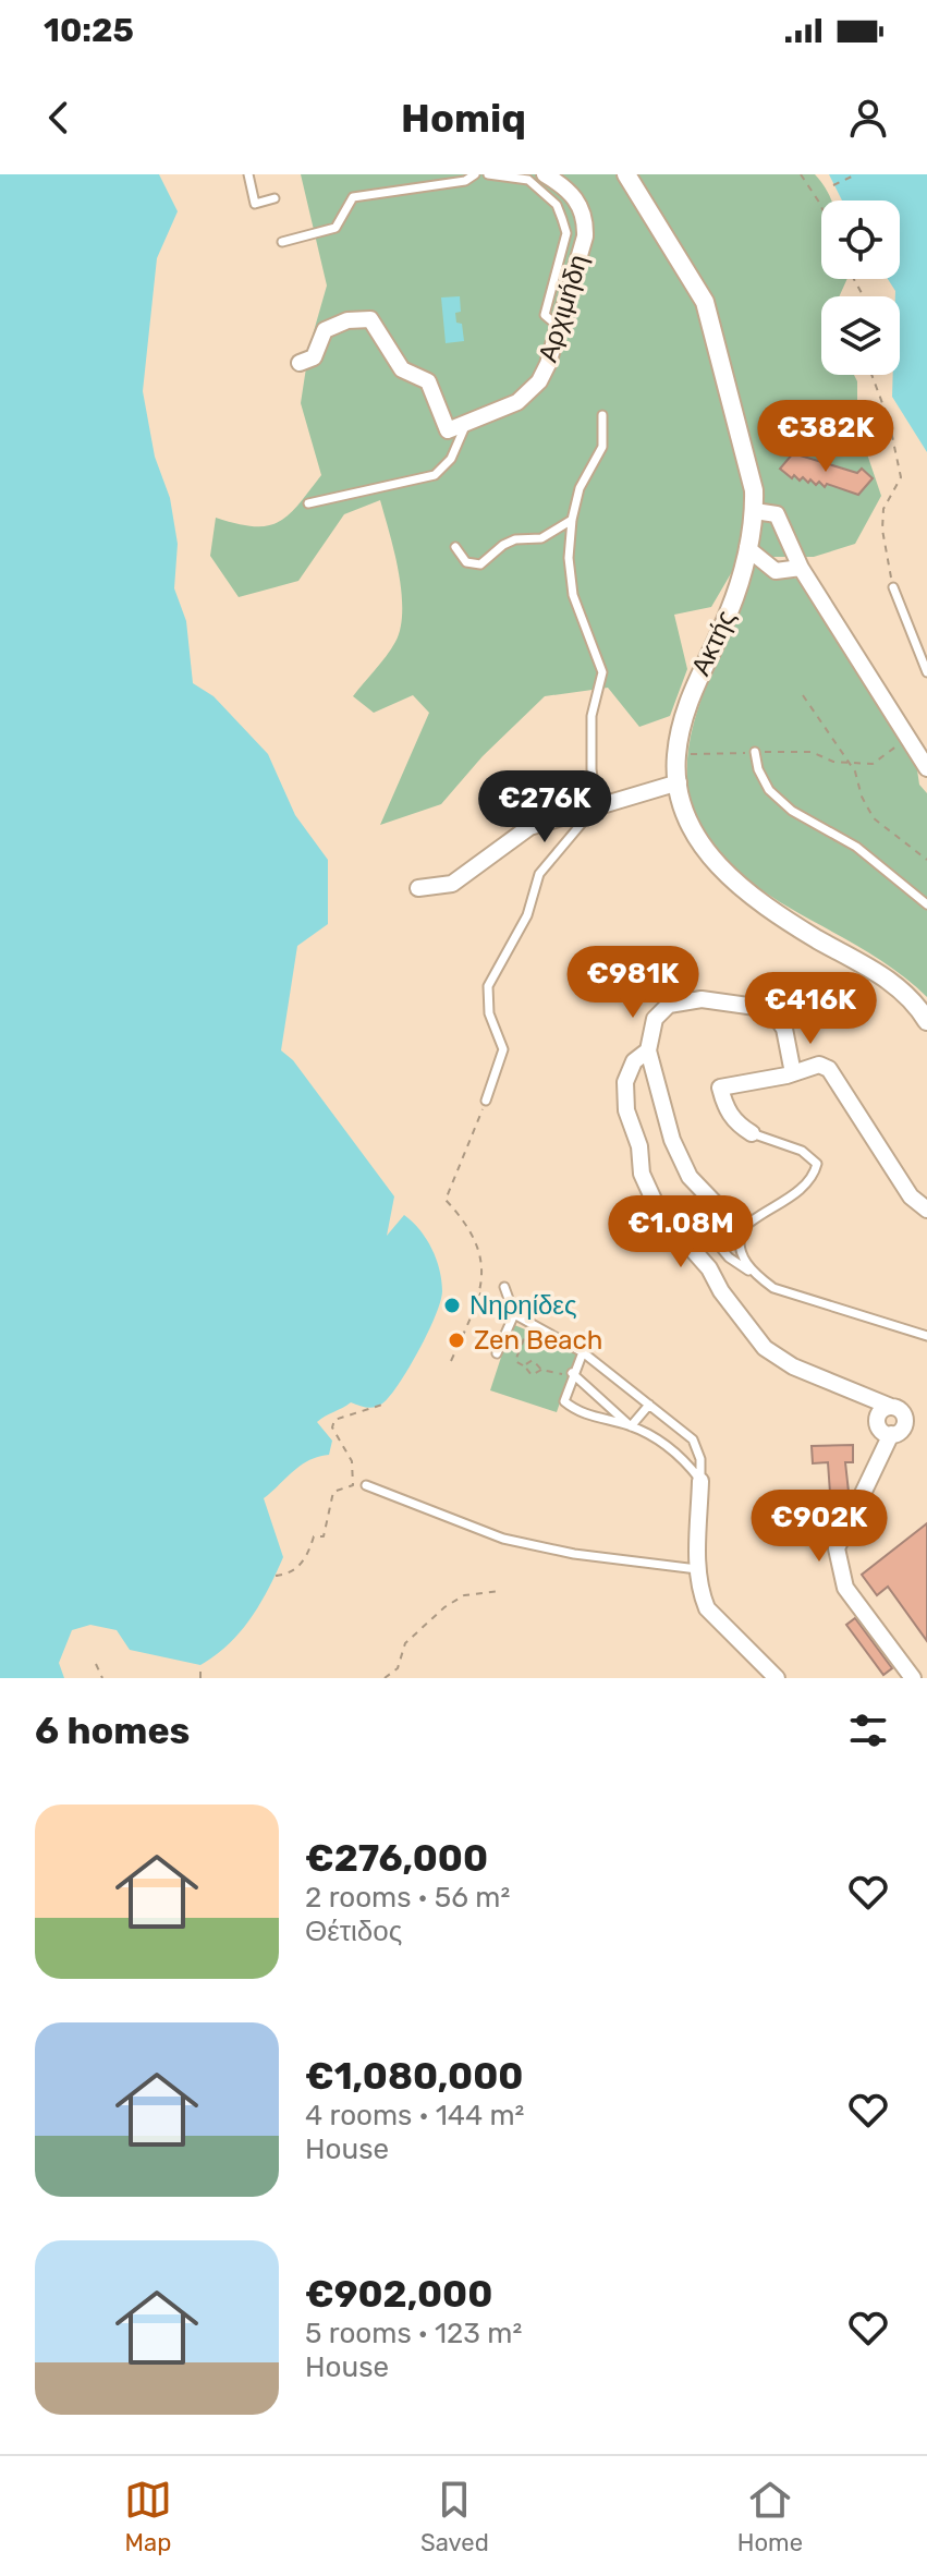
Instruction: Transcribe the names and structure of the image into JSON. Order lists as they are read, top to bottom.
{
  "streets": {
    "street": ["Αρχιμήδη", "Ακτής"]
  },
  "places": ["Νηρηίδες", "Zen Beach"],
  "page": {
    "status": "10:25",
    "header": "Homiq",
    "price": [
      "€382K",
      "€276K",
      "€981K",
      "€416K",
      "€1.08M",
      "€902K"
    ],
    "heading": "6 homes",
    "list": [
      {
        "name": "€276,000",
        "note": "2 rooms · 56 m² · Θέτιδος"
      },
      {
        "name": "€1,080,000",
        "note": "4 rooms · 144 m² · House"
      },
      {
        "name": "€902,000",
        "note": "5 rooms · 123 m² · House"
      }
    ],
    "tabs": ["Map", "Saved", "Home"]
  }
}
